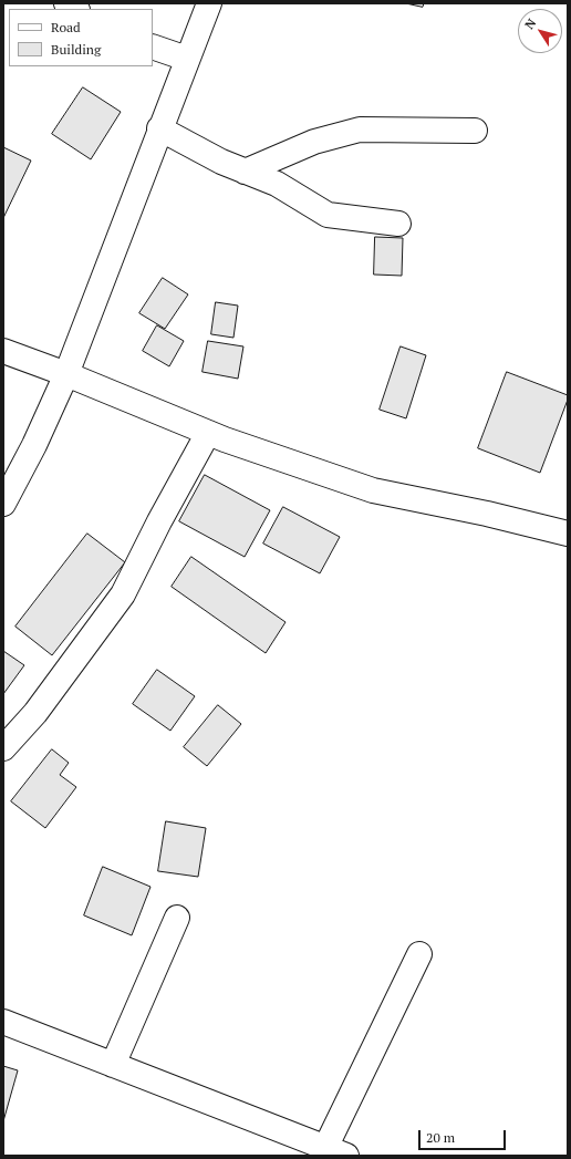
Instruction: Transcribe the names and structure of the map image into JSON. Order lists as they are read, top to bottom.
{
  "legend": ["Road", "Building"],
  "scale_bar": "20 m",
  "north": "top left"
}
